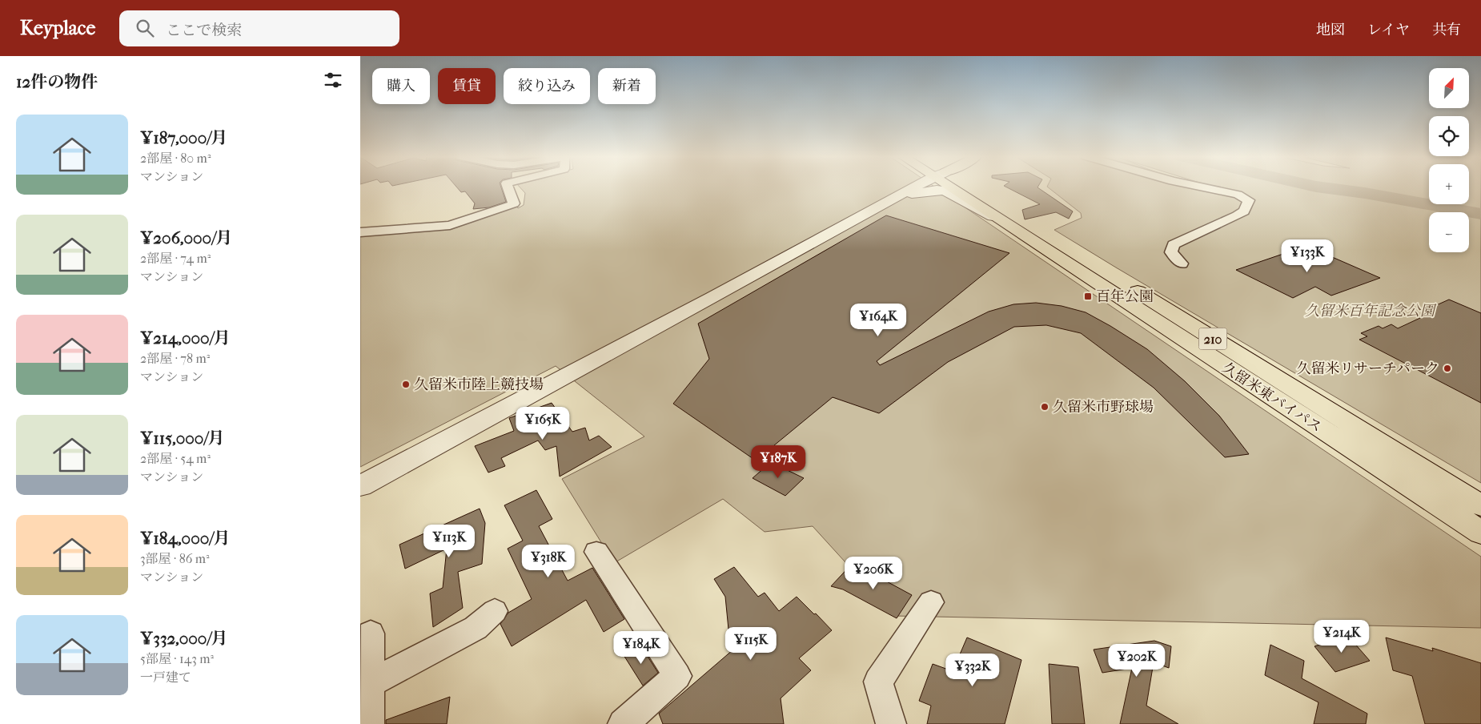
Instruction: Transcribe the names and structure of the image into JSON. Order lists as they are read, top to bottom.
{
  "streets": {
    "main road": ["210", "久留米東バイパス"]
  },
  "parks": ["久留米百年記念公園"],
  "places": {
    "transit": ["百年公園"],
    "other": ["久留米リサーチパーク", "久留米市陸上競技場", "久留米市野球場"]
  },
  "north": "top right",
  "page": {
    "header": "Keyplace",
    "search": "ここで検索",
    "nav": ["地図", "レイヤ", "共有"],
    "heading": "12件の物件",
    "map_buttons": ["+", "−"],
    "chip": [
      "購入",
      "賃貸",
      "絞り込み",
      "新着"
    ],
    "list": [
      {
        "name": "¥187,000/月",
        "note": "2部屋 · 80 m² · マンション"
      },
      {
        "name": "¥206,000/月",
        "note": "2部屋 · 74 m² · マンション"
      },
      {
        "name": "¥214,000/月",
        "note": "2部屋 · 78 m² · マンション"
      },
      {
        "name": "¥115,000/月",
        "note": "2部屋 · 54 m² · マンション"
      },
      {
        "name": "¥184,000/月",
        "note": "3部屋 · 86 m² · マンション"
      },
      {
        "name": "¥332,000/月",
        "note": "5部屋 · 143 m² · 一戸建て"
      }
    ],
    "price": [
      "¥133K",
      "¥164K",
      "¥165K",
      "¥187K",
      "¥113K",
      "¥318K",
      "¥206K",
      "¥214K",
      "¥115K",
      "¥184K",
      "¥202K",
      "¥332K"
    ]
  }
}
